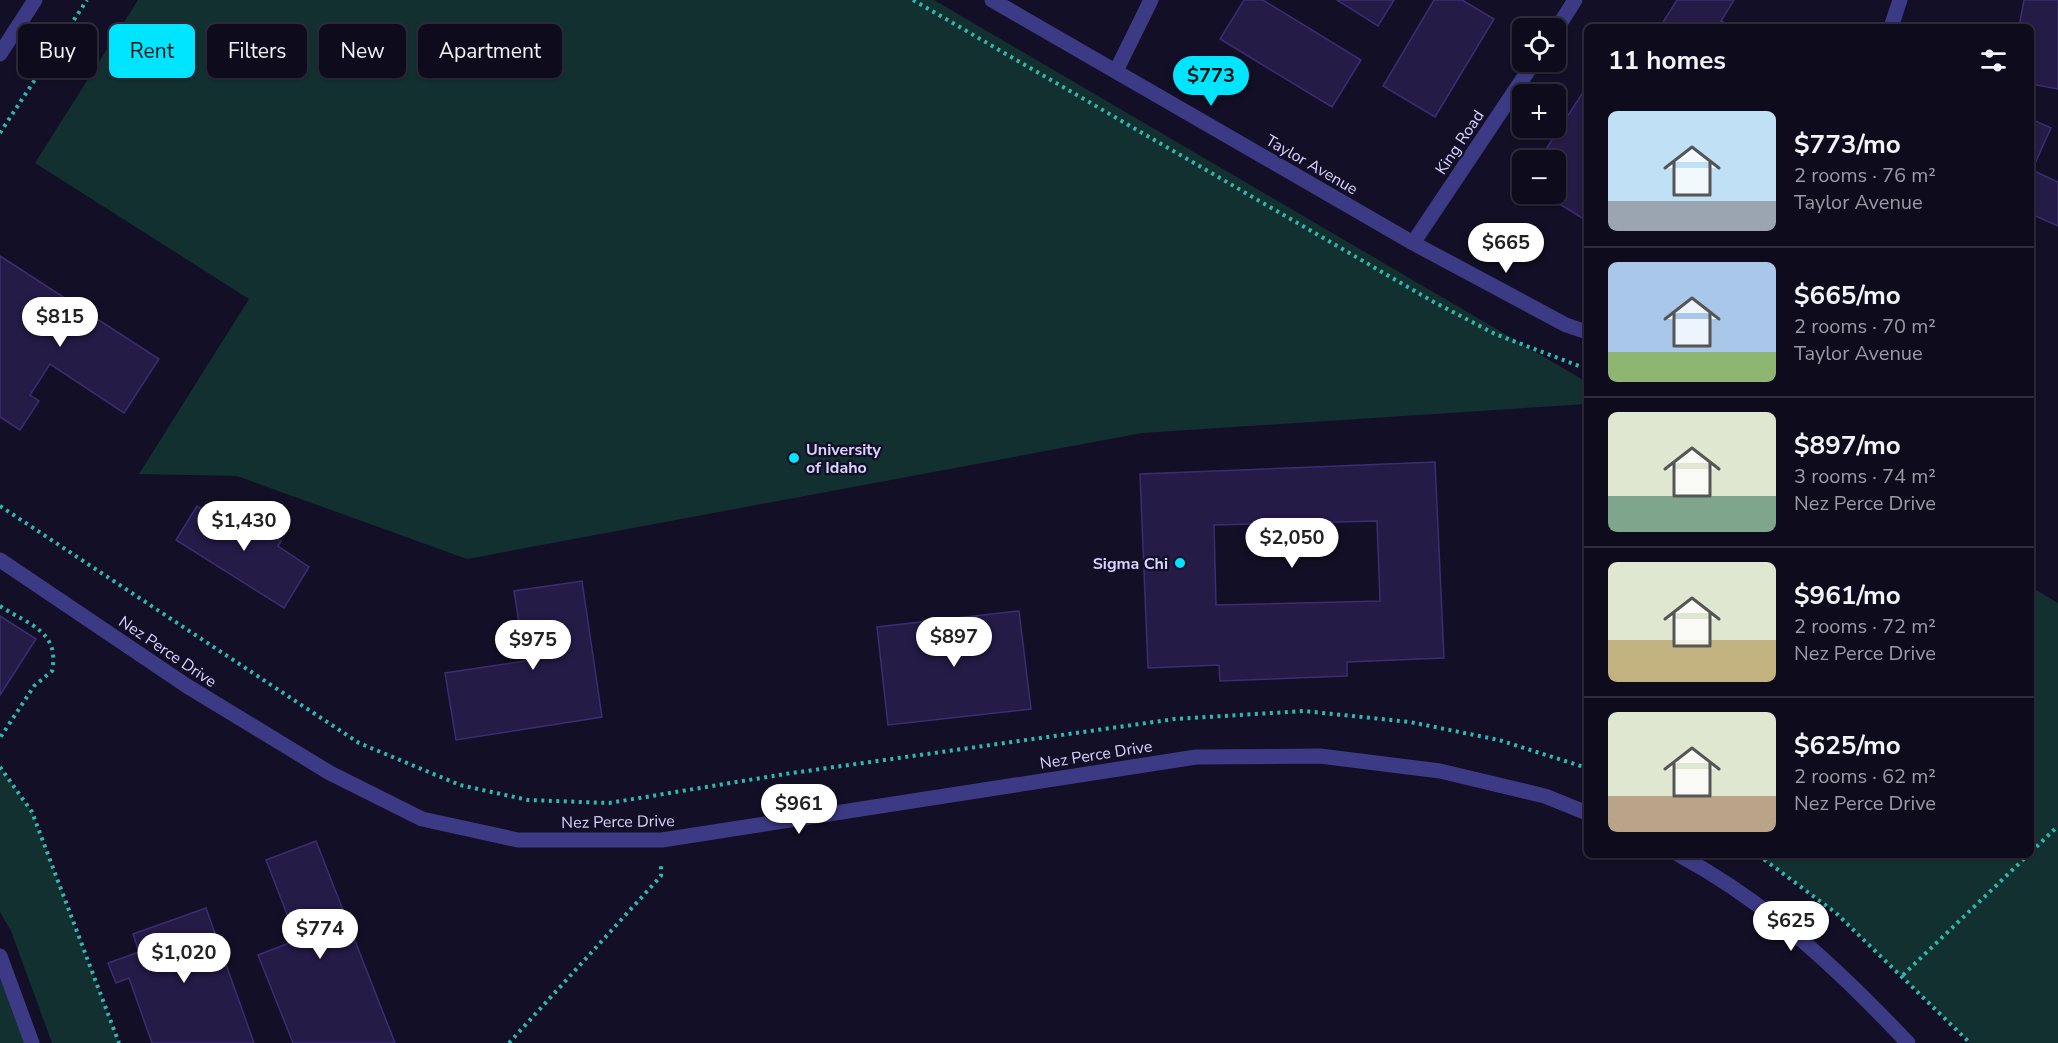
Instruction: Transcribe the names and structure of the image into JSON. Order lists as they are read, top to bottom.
{
  "streets": {
    "street": ["King Road", "Taylor Avenue", "Nez Perce Drive"]
  },
  "crossings": [
    ["King Road", "Taylor Avenue"]
  ],
  "places": ["University of Idaho", "Sigma Chi"],
  "page": {
    "map_buttons": ["+", "−"],
    "chip": [
      "Buy",
      "Rent",
      "Filters",
      "New",
      "Apartment"
    ],
    "heading": "11 homes",
    "price": [
      "$773",
      "$665",
      "$815",
      "$1,430",
      "$2,050",
      "$897",
      "$975",
      "$961",
      "$625",
      "$774",
      "$1,020"
    ],
    "list": [
      {
        "name": "$773/mo",
        "note": "2 rooms · 76 m² · Taylor Avenue"
      },
      {
        "name": "$665/mo",
        "note": "2 rooms · 70 m² · Taylor Avenue"
      },
      {
        "name": "$897/mo",
        "note": "3 rooms · 74 m² · Nez Perce Drive"
      },
      {
        "name": "$961/mo",
        "note": "2 rooms · 72 m² · Nez Perce Drive"
      },
      {
        "name": "$625/mo",
        "note": "2 rooms · 62 m² · Nez Perce Drive"
      }
    ]
  }
}
